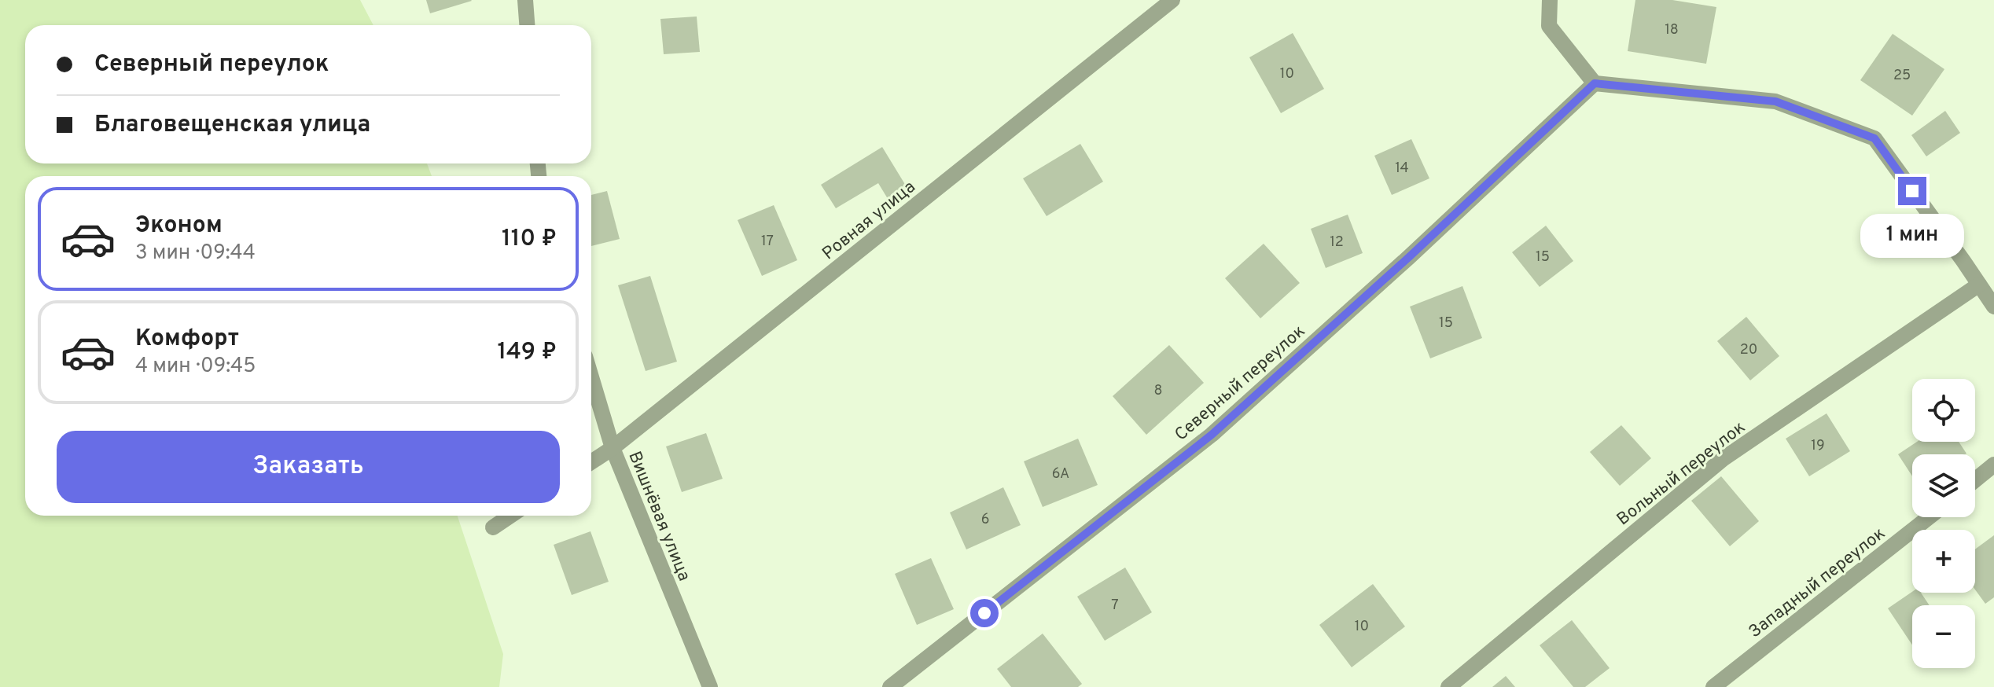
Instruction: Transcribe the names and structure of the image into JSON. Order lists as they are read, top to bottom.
{
  "streets": {
    "street": [
      "Ровная улица",
      "Северный переулок",
      "Вольный переулок",
      "Вишнёвая улица",
      "Западный переулок"
    ]
  },
  "crossings": [
    ["Ровная улица", "Вишнёвая улица"]
  ],
  "house_numbers": [
    "18",
    "10",
    "25",
    "14",
    "17",
    "12",
    "15",
    "15",
    "20",
    "8",
    "19",
    "6А",
    "6",
    "7",
    "10"
  ],
  "page": {
    "banner": ["Северный переулок", "Благовещенская улица"],
    "list": [
      {
        "name": "Эконом",
        "note": "3 мин · 09:44",
        "value": "110 ₽"
      },
      {
        "name": "Комфорт",
        "note": "4 мин · 09:45",
        "value": "149 ₽"
      }
    ],
    "bubble": "1 мин",
    "map_buttons": ["+", "−"],
    "buttons": "Заказать"
  }
}
